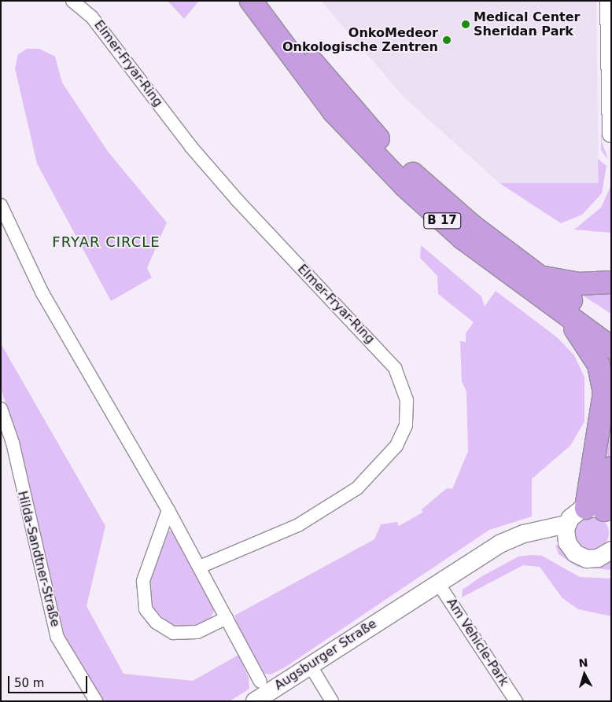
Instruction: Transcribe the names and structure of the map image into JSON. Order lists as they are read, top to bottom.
{
  "streets": {
    "highway": ["B 17"],
    "street": [
      "Elmer-Fryar-Ring",
      "Hilda-Sandtner-Straße",
      "Am Vehicle-Park",
      "Augsburger Straße"
    ]
  },
  "crossings": [
    ["Am Vehicle-Park", "Augsburger Straße"]
  ],
  "districts": ["FRYAR CIRCLE"],
  "places": ["Medical Center Sheridan Park", "OnkoMedeor Onkologische Zentren"],
  "scale_bar": "50 m",
  "north": "top"
}
